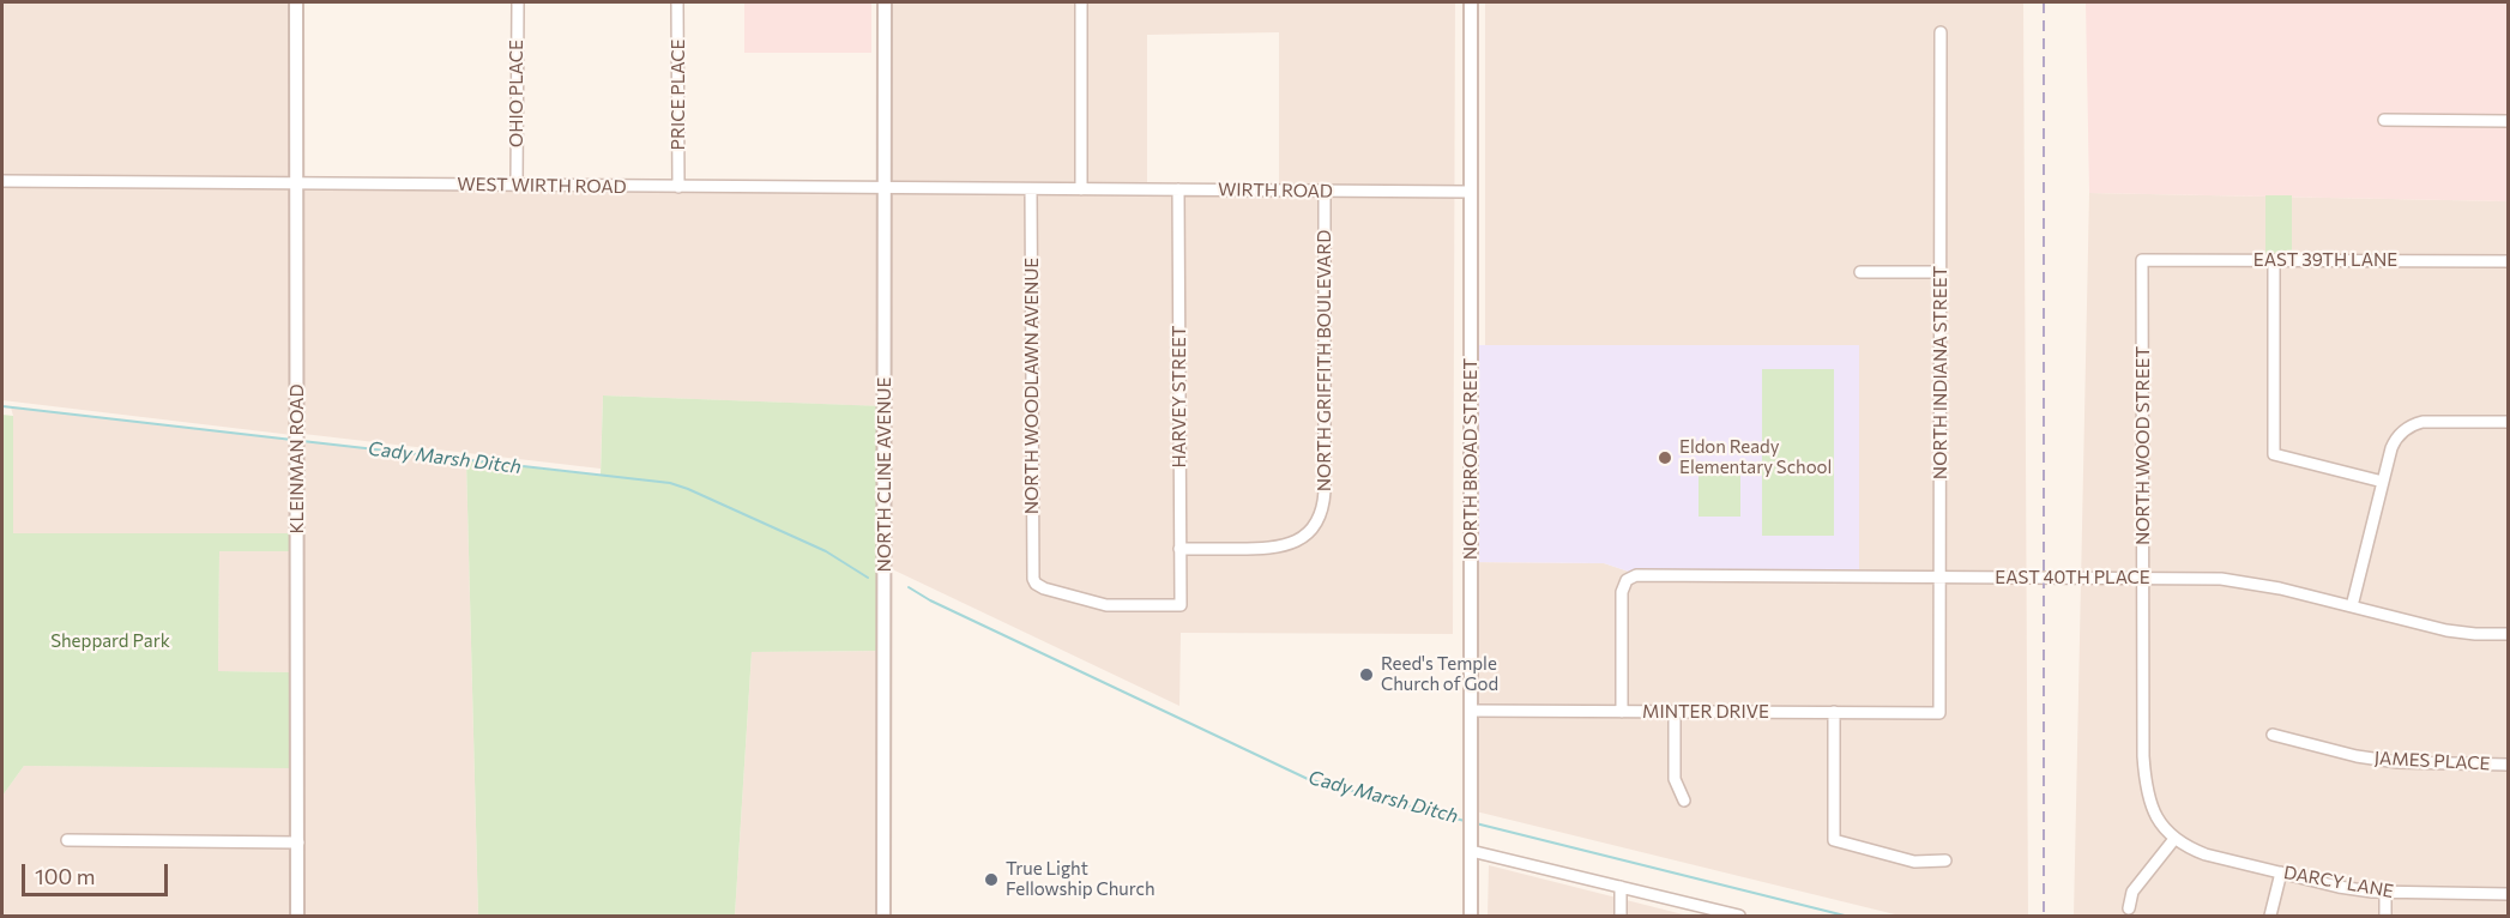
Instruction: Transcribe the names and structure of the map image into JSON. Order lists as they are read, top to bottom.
{
  "streets": {
    "street": [
      "OHIO PLACE",
      "PRICE PLACE",
      "WEST WIRTH ROAD",
      "WIRTH ROAD",
      "EAST 39TH LANE",
      "NORTH GRIFFITH BOULEVARD",
      "NORTH INDIANA STREET",
      "NORTH WOODLAWN AVENUE",
      "HARVEY STREET",
      "NORTH WOOD STREET",
      "KLEINMAN ROAD",
      "NORTH BROAD STREET",
      "NORTH CLINE AVENUE",
      "EAST 40TH PLACE",
      "MINTER DRIVE",
      "JAMES PLACE",
      "DARCY LANE"
    ]
  },
  "crossings": [
    ["OHIO PLACE", "WEST WIRTH ROAD"],
    ["PRICE PLACE", "WEST WIRTH ROAD"],
    ["WEST WIRTH ROAD", "WIRTH ROAD"],
    ["WEST WIRTH ROAD", "NORTH WOODLAWN AVENUE"],
    ["WEST WIRTH ROAD", "KLEINMAN ROAD"],
    ["WEST WIRTH ROAD", "NORTH CLINE AVENUE"],
    ["WIRTH ROAD", "NORTH GRIFFITH BOULEVARD"],
    ["WIRTH ROAD", "HARVEY STREET"],
    ["WIRTH ROAD", "NORTH BROAD STREET"],
    ["EAST 39TH LANE", "NORTH WOOD STREET"],
    ["NORTH GRIFFITH BOULEVARD", "HARVEY STREET"],
    ["NORTH INDIANA STREET", "EAST 40TH PLACE"],
    ["NORTH INDIANA STREET", "MINTER DRIVE"],
    ["NORTH WOODLAWN AVENUE", "HARVEY STREET"],
    ["NORTH WOOD STREET", "EAST 40TH PLACE"],
    ["NORTH WOOD STREET", "DARCY LANE"],
    ["NORTH BROAD STREET", "MINTER DRIVE"],
    ["EAST 40TH PLACE", "MINTER DRIVE"]
  ],
  "water": ["Cady Marsh Ditch"],
  "parks": ["Sheppard Park"],
  "places": ["Eldon Ready Elementary School", "Reed's Temple Church of God", "True Light Fellowship Church"],
  "scale_bar": "100 m"
}
